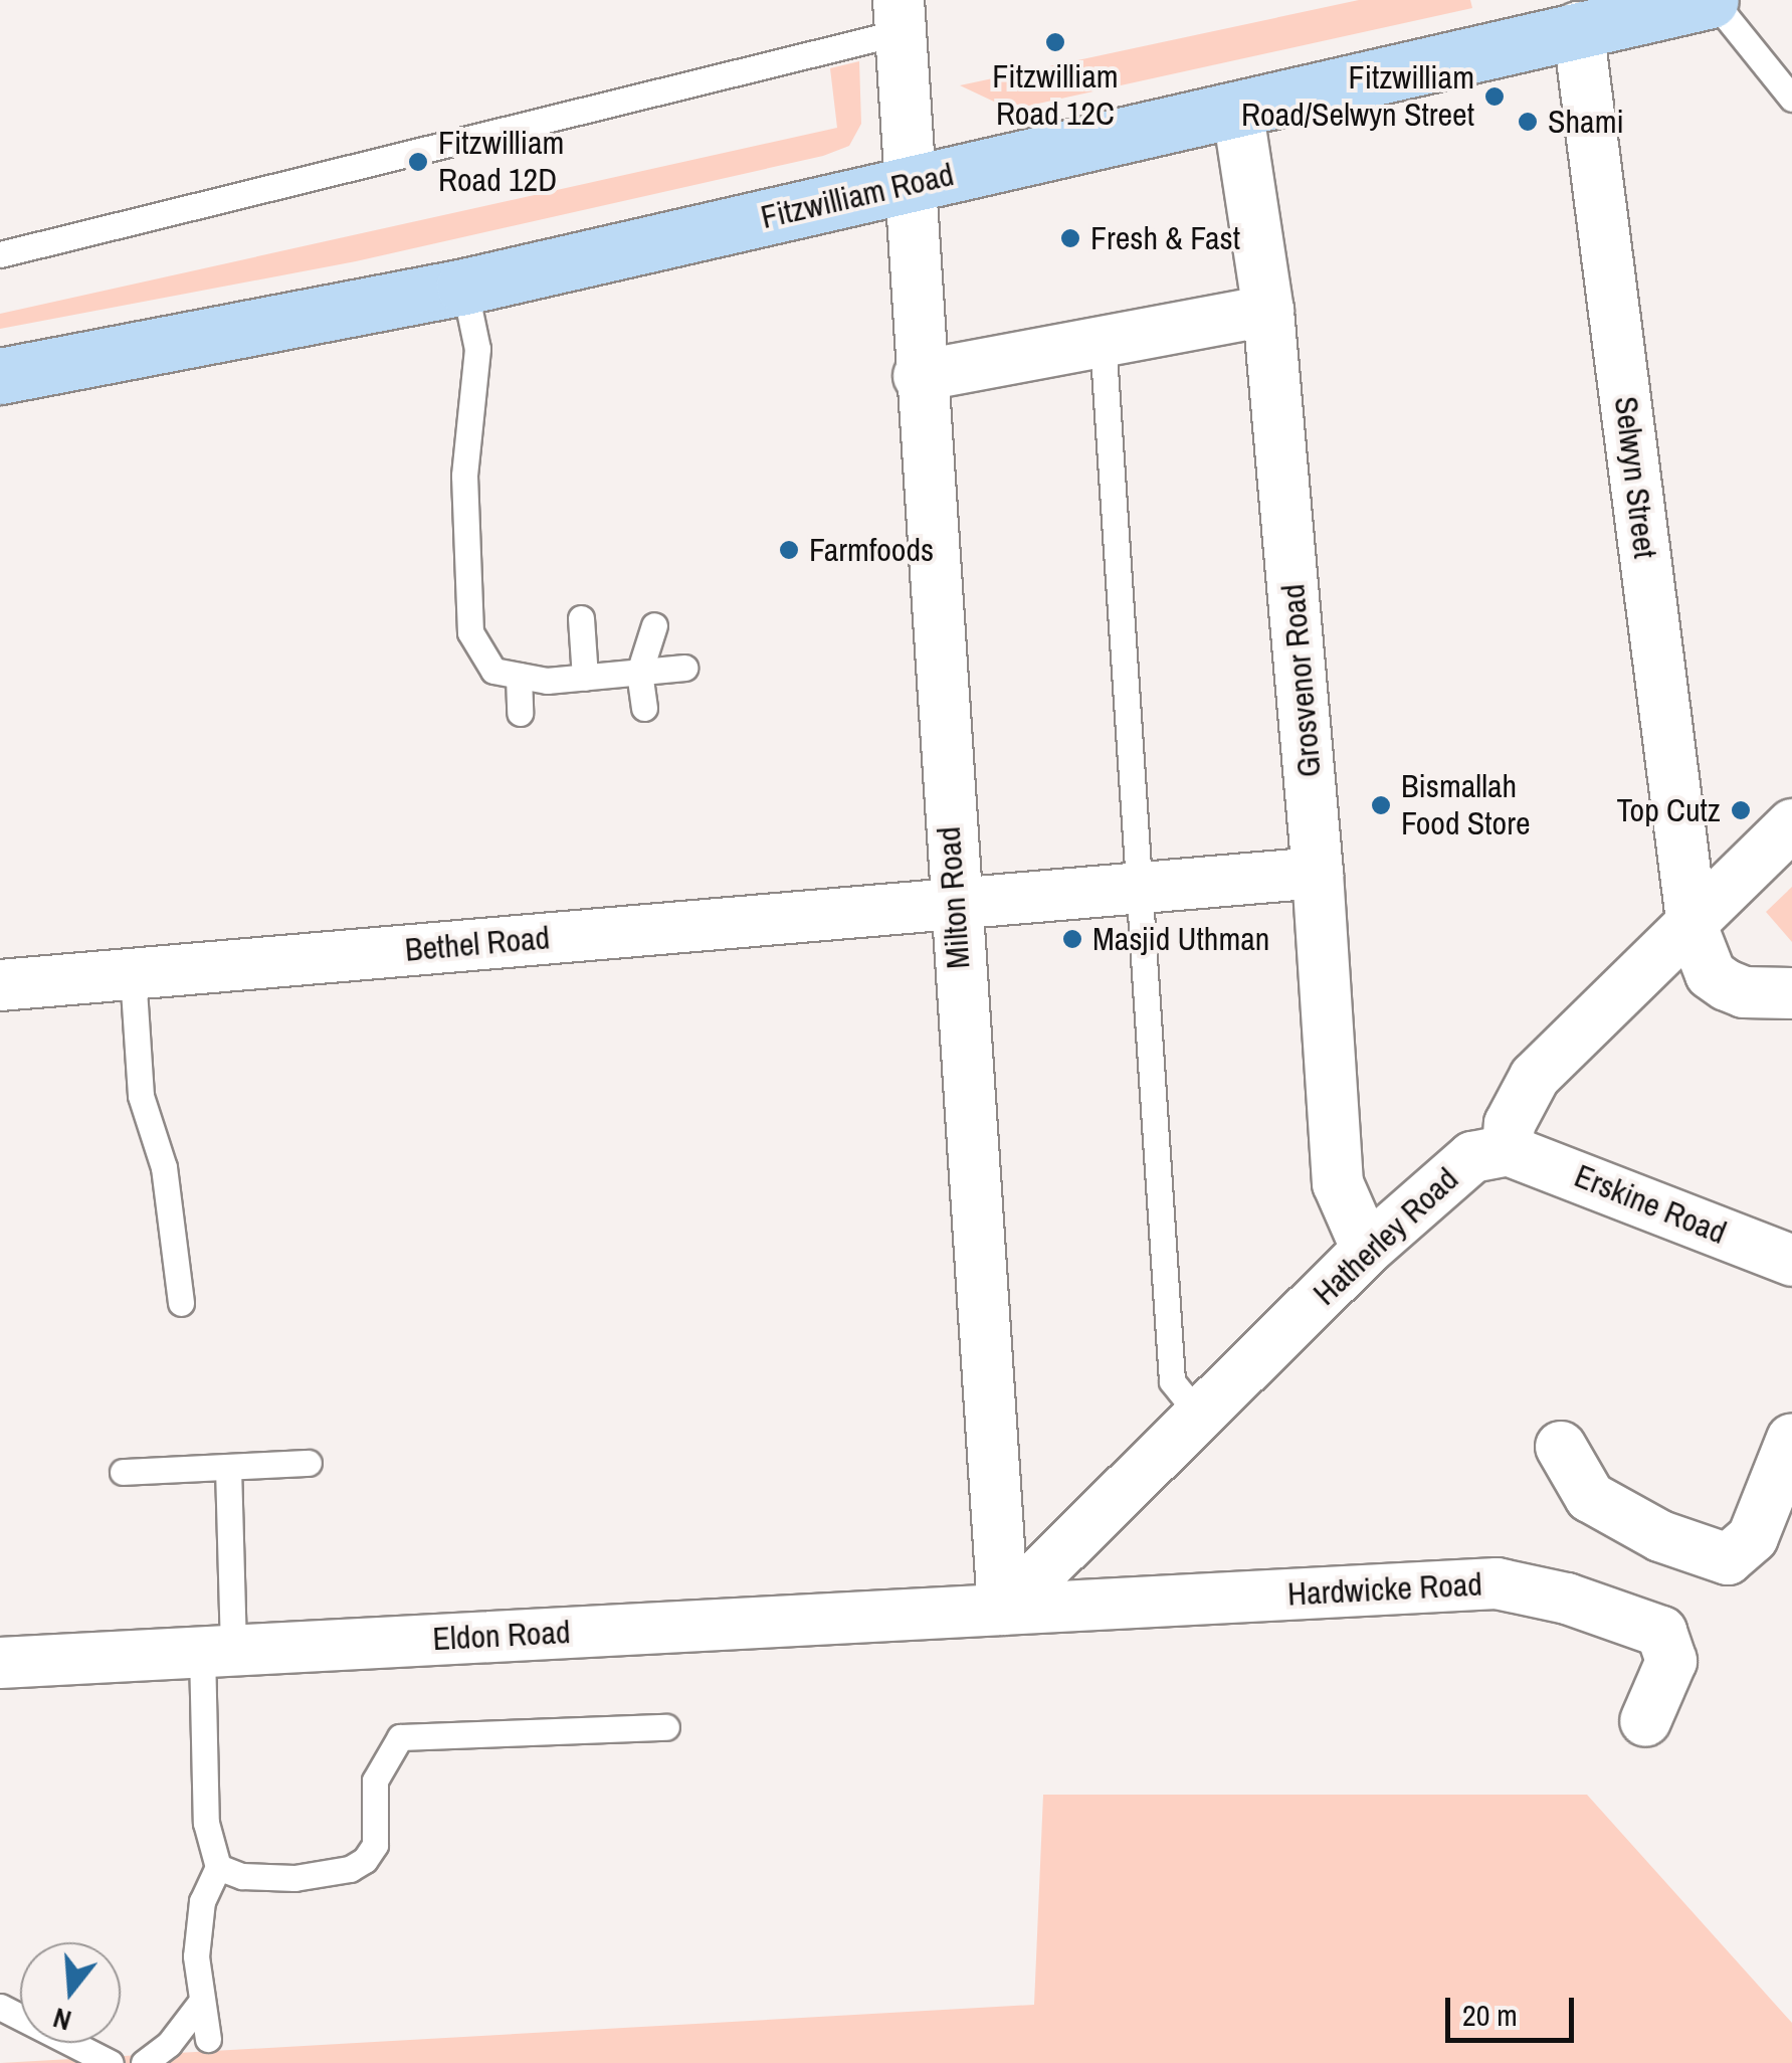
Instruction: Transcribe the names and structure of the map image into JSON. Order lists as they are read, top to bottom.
{
  "streets": {
    "main road": ["Fitzwilliam Road"],
    "street": [
      "Selwyn Street",
      "Grosvenor Road",
      "Milton Road",
      "Bethel Road",
      "Erskine Road",
      "Hatherley Road",
      "Hardwicke Road",
      "Eldon Road"
    ]
  },
  "crossings": [
    ["Fitzwilliam Road", "Selwyn Street"],
    ["Fitzwilliam Road", "Grosvenor Road"],
    ["Fitzwilliam Road", "Milton Road"],
    ["Grosvenor Road", "Bethel Road"],
    ["Grosvenor Road", "Hatherley Road"],
    ["Milton Road", "Bethel Road"],
    ["Milton Road", "Hatherley Road"],
    ["Milton Road", "Hardwicke Road"],
    ["Milton Road", "Eldon Road"],
    ["Erskine Road", "Hatherley Road"],
    ["Hatherley Road", "Hardwicke Road"],
    ["Hatherley Road", "Eldon Road"],
    ["Hardwicke Road", "Eldon Road"]
  ],
  "places": [
    "Fitzwilliam Road 12C",
    "Fitzwilliam Road/Selwyn Street",
    "Shami",
    "Fitzwilliam Road 12D",
    "Fresh & Fast",
    "Farmfoods",
    "Bismallah Food Store",
    "Top Cutz",
    "Masjid Uthman"
  ],
  "scale_bar": "20 m",
  "north": "bottom"
}
